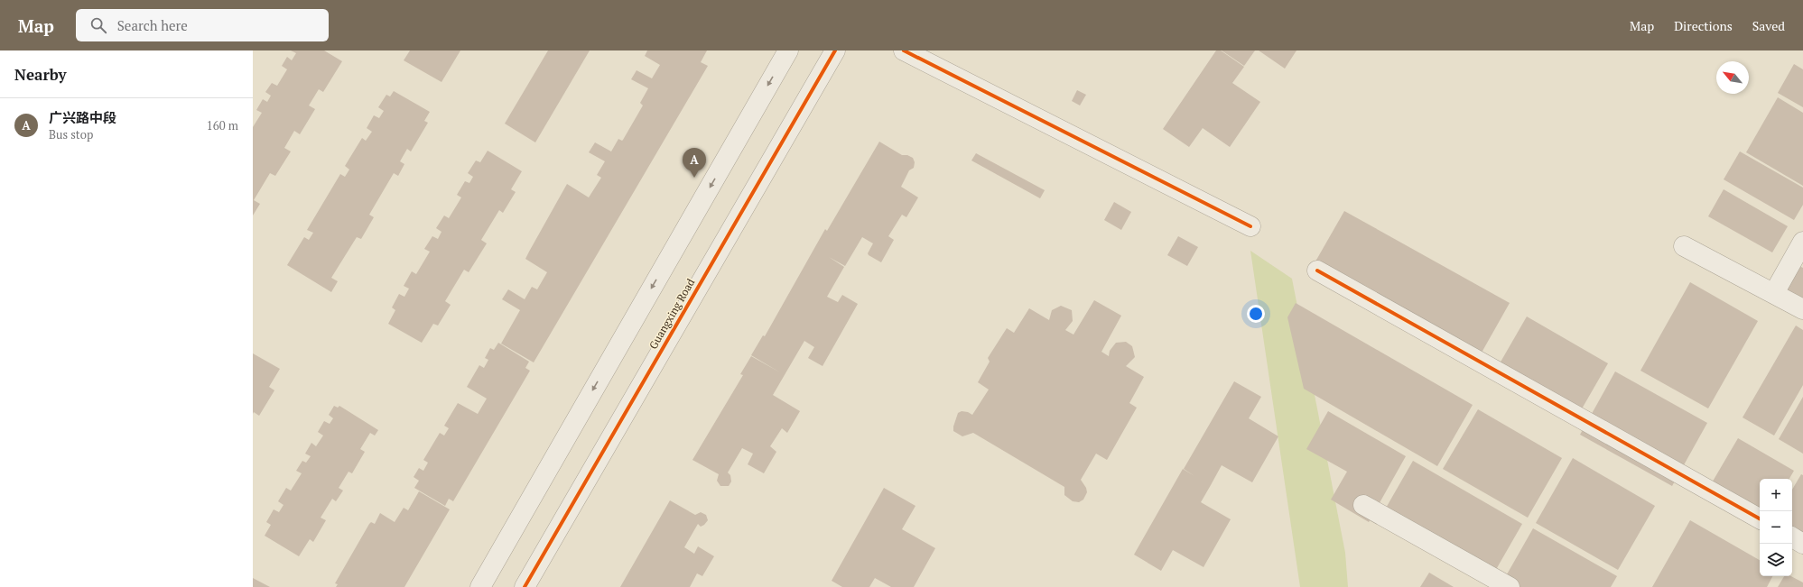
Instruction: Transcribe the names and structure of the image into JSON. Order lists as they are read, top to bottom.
{
  "streets": {
    "street": ["Guangxing Road"]
  },
  "north": "top left",
  "page": {
    "header": "Map",
    "search": "Search here",
    "nav": ["Map", "Directions", "Saved"],
    "heading": "Nearby",
    "list": [
      {
        "mark": "A",
        "name": "广兴路中段",
        "note": "Bus stop",
        "value": "160 m"
      }
    ],
    "pins": "A",
    "map_buttons": ["+", "−"]
  }
}
